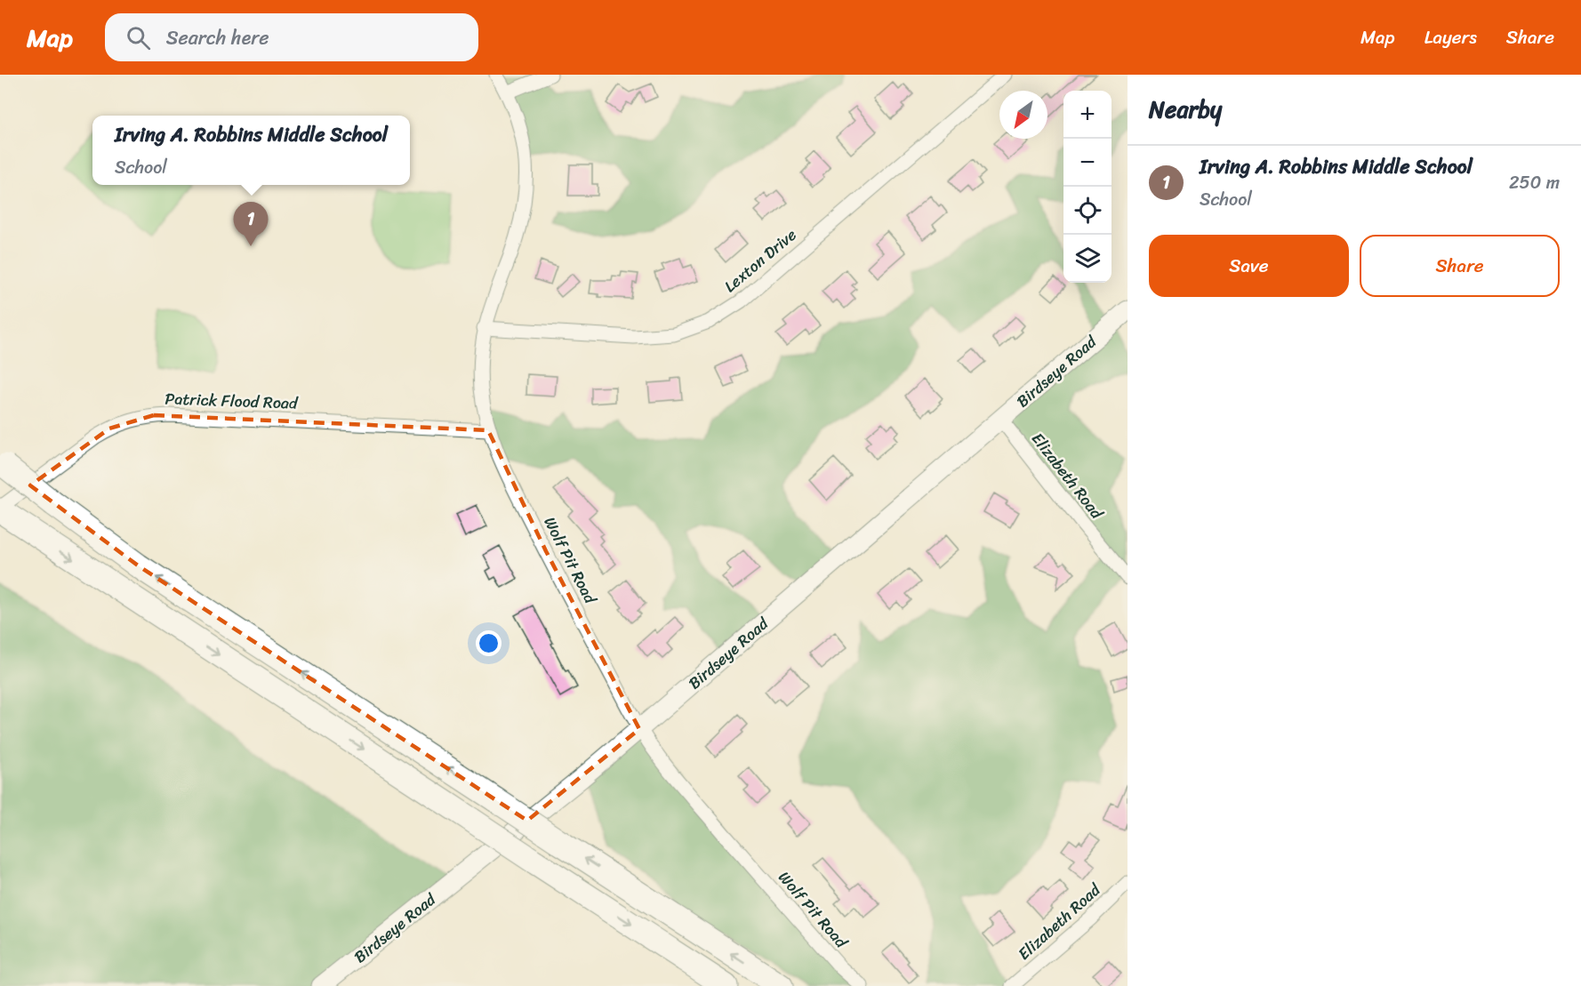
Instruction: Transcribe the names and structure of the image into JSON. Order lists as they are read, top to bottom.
{
  "streets": {
    "main road": ["Birdseye Road"],
    "street": [
      "Lexton Drive",
      "Patrick Flood Road",
      "Elizabeth Road",
      "Wolf Pit Road"
    ]
  },
  "crossings": [
    ["Lexton Drive", "Wolf Pit Road"],
    ["Birdseye Road", "Elizabeth Road"],
    ["Birdseye Road", "Wolf Pit Road"],
    ["Patrick Flood Road", "Wolf Pit Road"]
  ],
  "north": "bottom left",
  "page": {
    "header": "Map",
    "search": "Search here",
    "nav": ["Map", "Layers", "Share"],
    "heading": "Nearby",
    "map_buttons": ["+", "−"],
    "popup": ["Irving A. Robbins Middle School", "School"],
    "list": [
      {
        "mark": "1",
        "name": "Irving A. Robbins Middle School",
        "note": "School",
        "value": "250 m"
      }
    ],
    "pins": "1",
    "buttons": ["Save", "Share"]
  }
}
